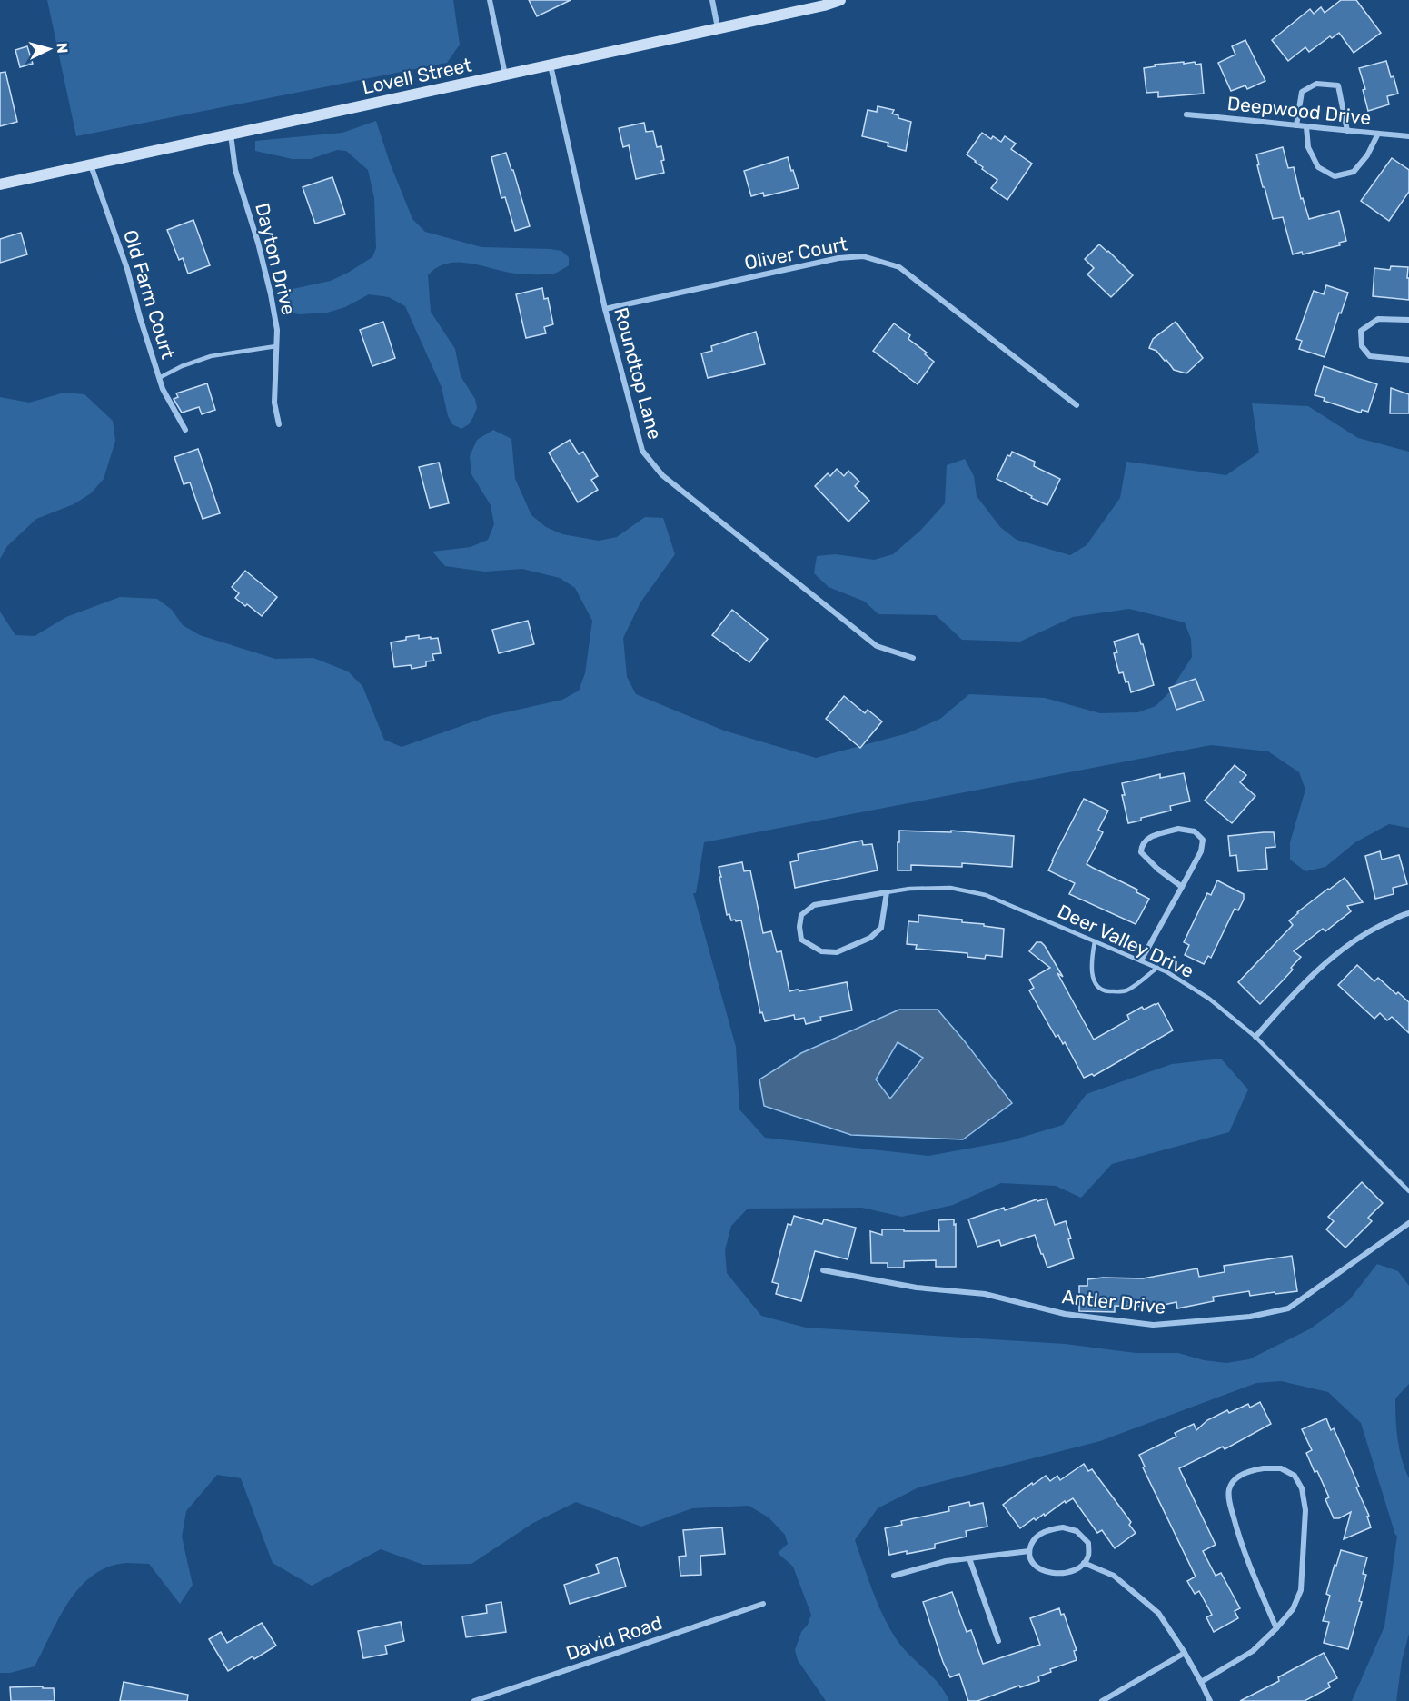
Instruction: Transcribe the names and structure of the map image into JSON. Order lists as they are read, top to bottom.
{
  "streets": {
    "street": [
      "Lovell Street",
      "Deepwood Drive",
      "Oliver Court",
      "Dayton Drive",
      "Old Farm Court",
      "Roundtop Lane",
      "Deer Valley Drive",
      "Antler Drive",
      "David Road"
    ]
  },
  "crossings": [
    ["Lovell Street", "Dayton Drive"],
    ["Lovell Street", "Old Farm Court"],
    ["Lovell Street", "Roundtop Lane"],
    ["Oliver Court", "Roundtop Lane"]
  ],
  "north": "right"
}
